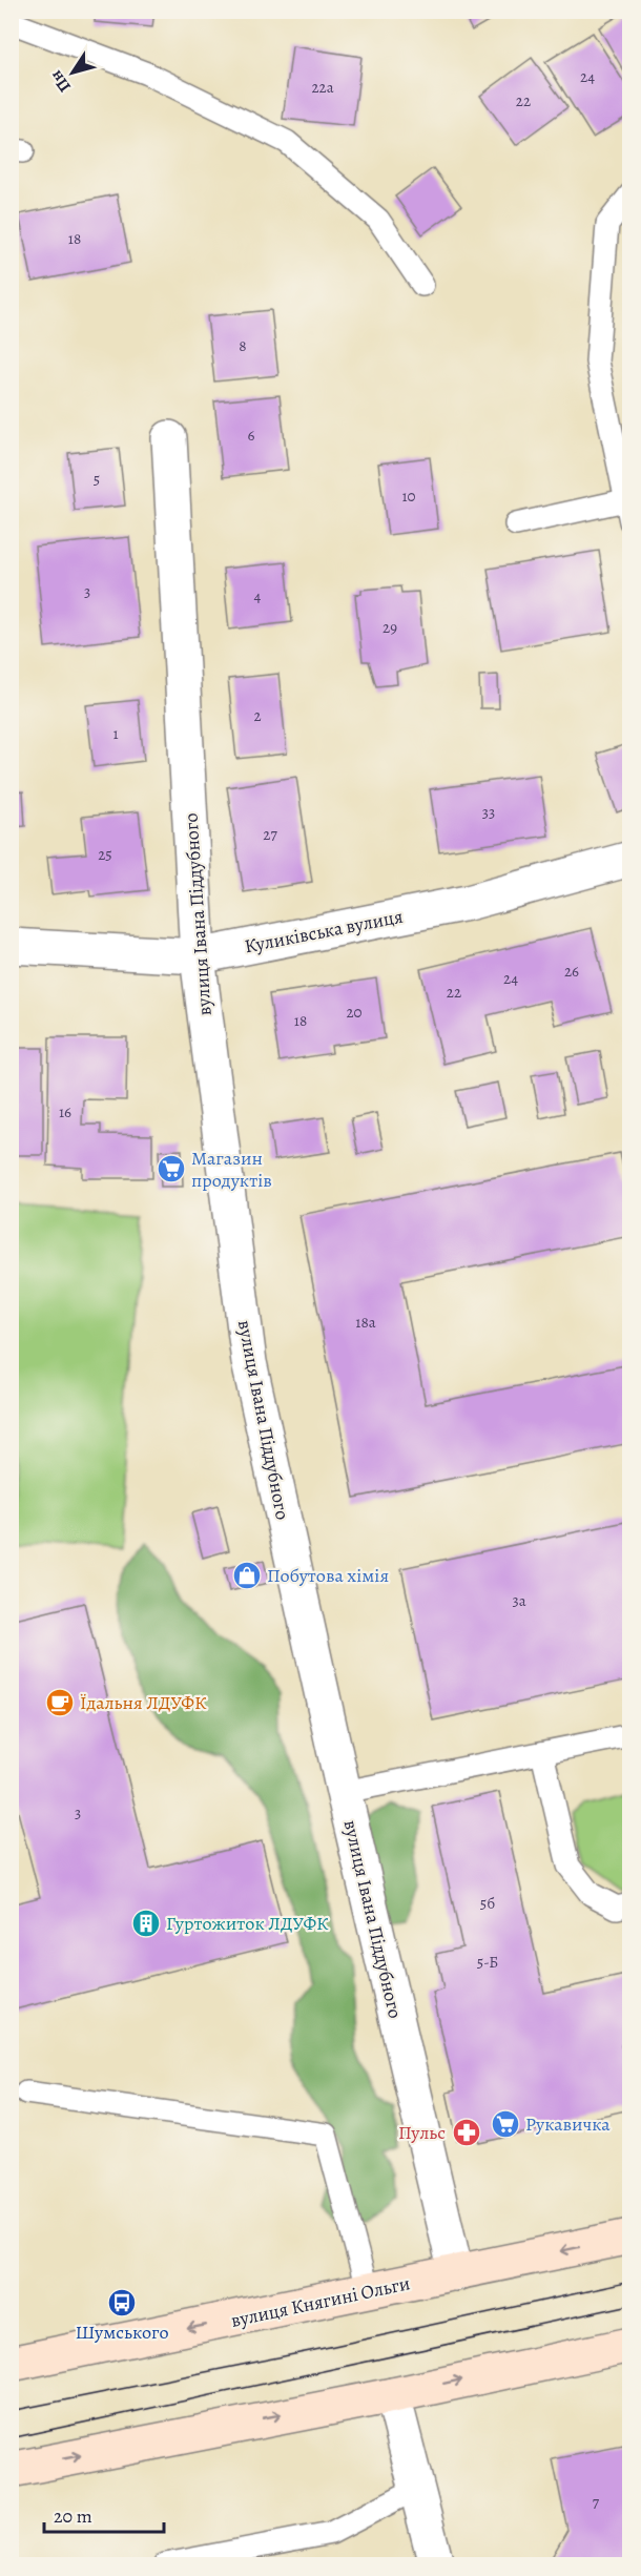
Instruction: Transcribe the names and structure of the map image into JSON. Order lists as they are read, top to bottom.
{
  "streets": {
    "main road": ["вулиця Княгині Ольги"],
    "street": ["вулиця Івана Піддубного", "Куликівська вулиця"]
  },
  "crossings": [
    ["вулиця Івана Піддубного", "Куликівська вулиця"],
    ["вулиця Івана Піддубного", "вулиця Княгині Ольги"]
  ],
  "places": {
    "supermarket": ["Магазин продуктів", "Рукавичка"],
    "shop": ["Побутова хімія"],
    "cafe": ["Їдальня ЛДУФК"],
    "building": ["Гуртожиток ЛДУФК"],
    "pharmacy": ["Пульс"],
    "bus stop": ["Шумського"]
  },
  "house_numbers": [
    "24",
    "22а",
    "22",
    "18",
    "8",
    "6",
    "5",
    "10",
    "3",
    "4",
    "29",
    "2",
    "1",
    "33",
    "27",
    "25",
    "26",
    "24",
    "22",
    "20",
    "18",
    "16",
    "18а",
    "3а",
    "3",
    "5б",
    "5-Б",
    "7"
  ],
  "scale_bar": "20 m",
  "north": "bottom left"
}
